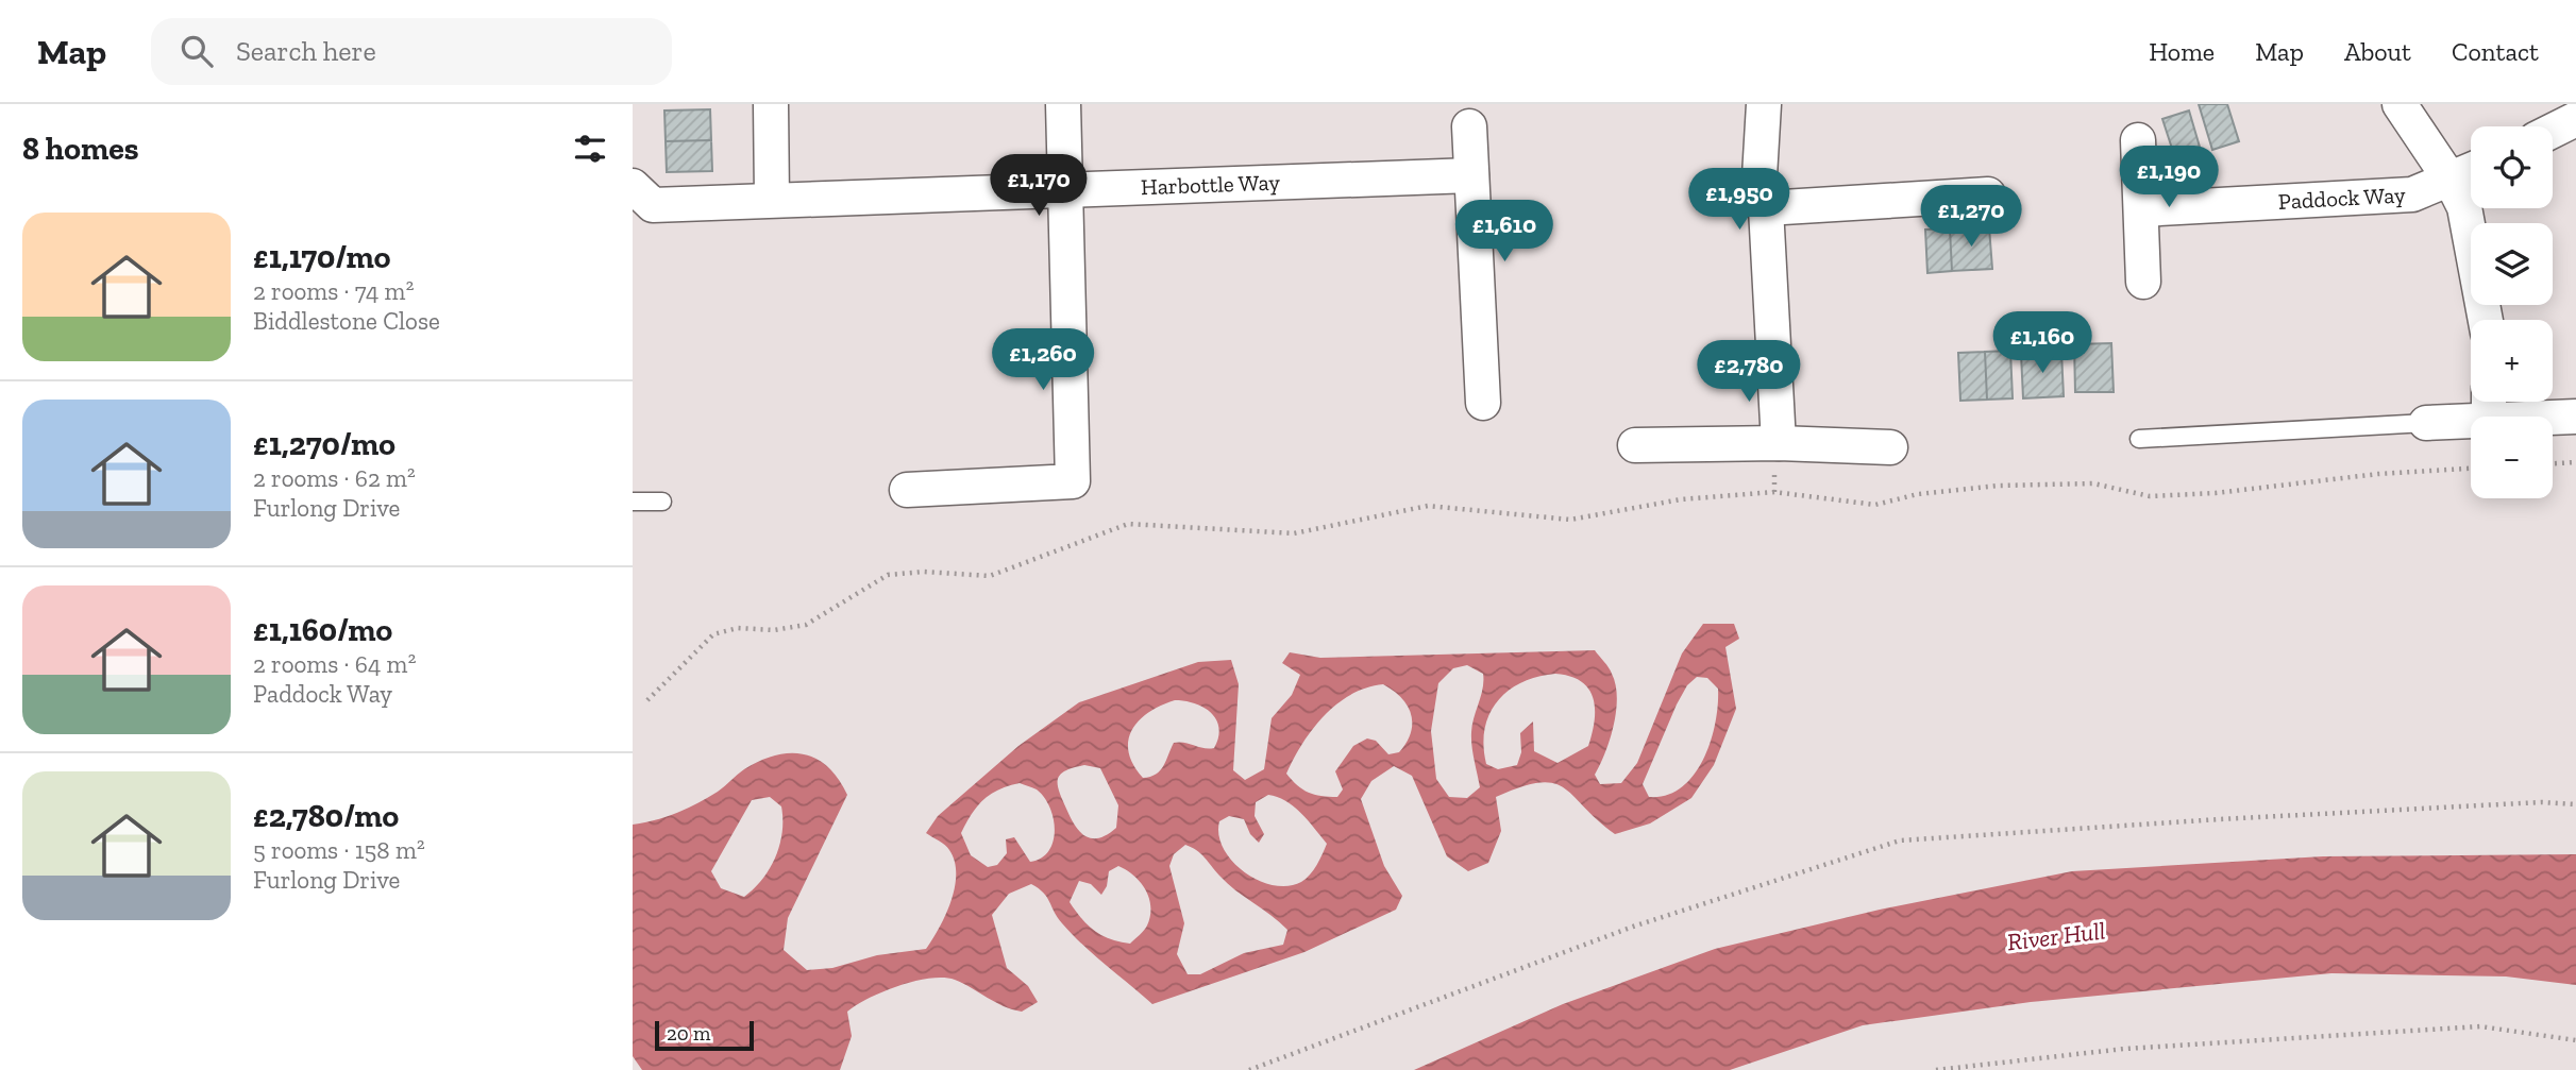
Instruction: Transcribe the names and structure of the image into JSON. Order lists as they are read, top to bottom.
{
  "streets": {
    "street": ["Harbottle Way", "Paddock Way"]
  },
  "water": ["River Hull"],
  "scale_bar": "20 m",
  "page": {
    "header": "Map",
    "search": "Search here",
    "nav": [
      "Home",
      "Map",
      "About",
      "Contact"
    ],
    "heading": "8 homes",
    "map_buttons": ["+", "−"],
    "price": [
      "£1,190",
      "£1,170",
      "£1,950",
      "£1,270",
      "£1,610",
      "£1,160",
      "£1,260",
      "£2,780"
    ],
    "list": [
      {
        "name": "£1,170/mo",
        "note": "2 rooms · 74 m² · Biddlestone Close"
      },
      {
        "name": "£1,270/mo",
        "note": "2 rooms · 62 m² · Furlong Drive"
      },
      {
        "name": "£1,160/mo",
        "note": "2 rooms · 64 m² · Paddock Way"
      },
      {
        "name": "£2,780/mo",
        "note": "5 rooms · 158 m² · Furlong Drive"
      }
    ],
    "scale": "20 m"
  }
}
